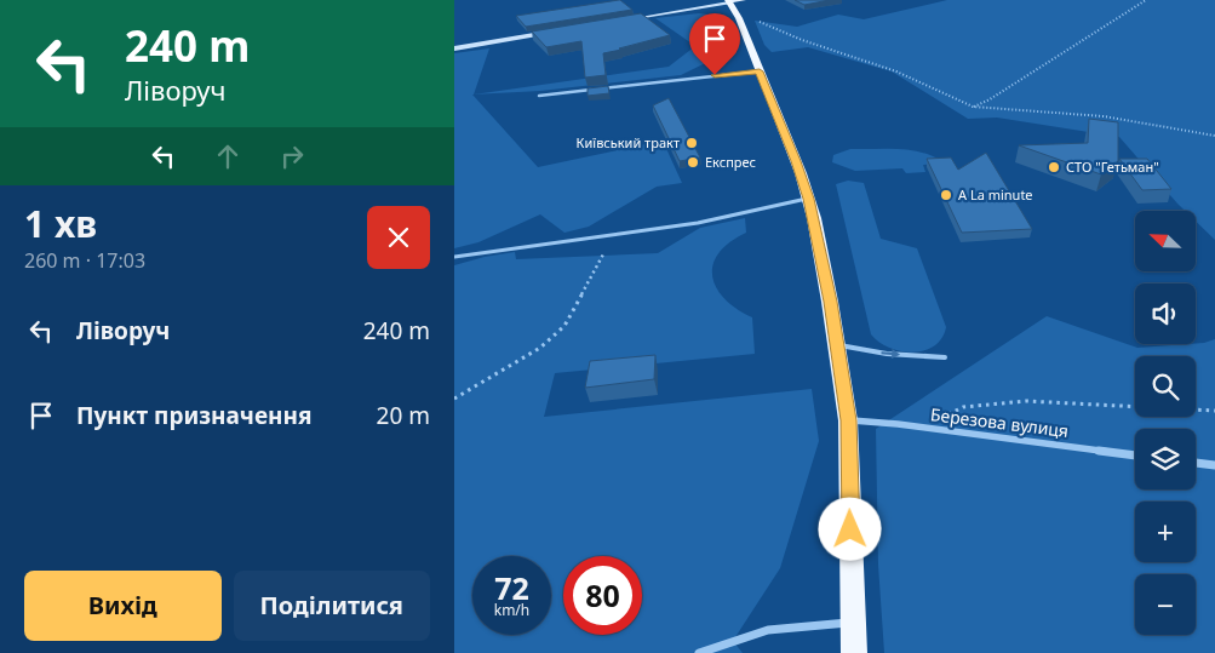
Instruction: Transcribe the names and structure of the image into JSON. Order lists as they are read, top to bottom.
{
  "streets": {
    "street": ["Березова вулиця"]
  },
  "places": [
    "Київський тракт",
    "Експрес",
    "СТО \"Гетьман\"",
    "A La minute"
  ],
  "north": "top left",
  "page": {
    "turn": ["240 m", "Ліворуч"],
    "heading": ["1 хв", "260 m · 17:03"],
    "map_buttons": ["+", "−"],
    "list": [
      {
        "name": "Ліворуч",
        "value": "240 m"
      },
      {
        "name": "Пункт призначення",
        "value": "20 m"
      }
    ],
    "speed": "72 km/h",
    "limit": "80",
    "buttons": ["Вихід", "Поділитися"]
  }
}
